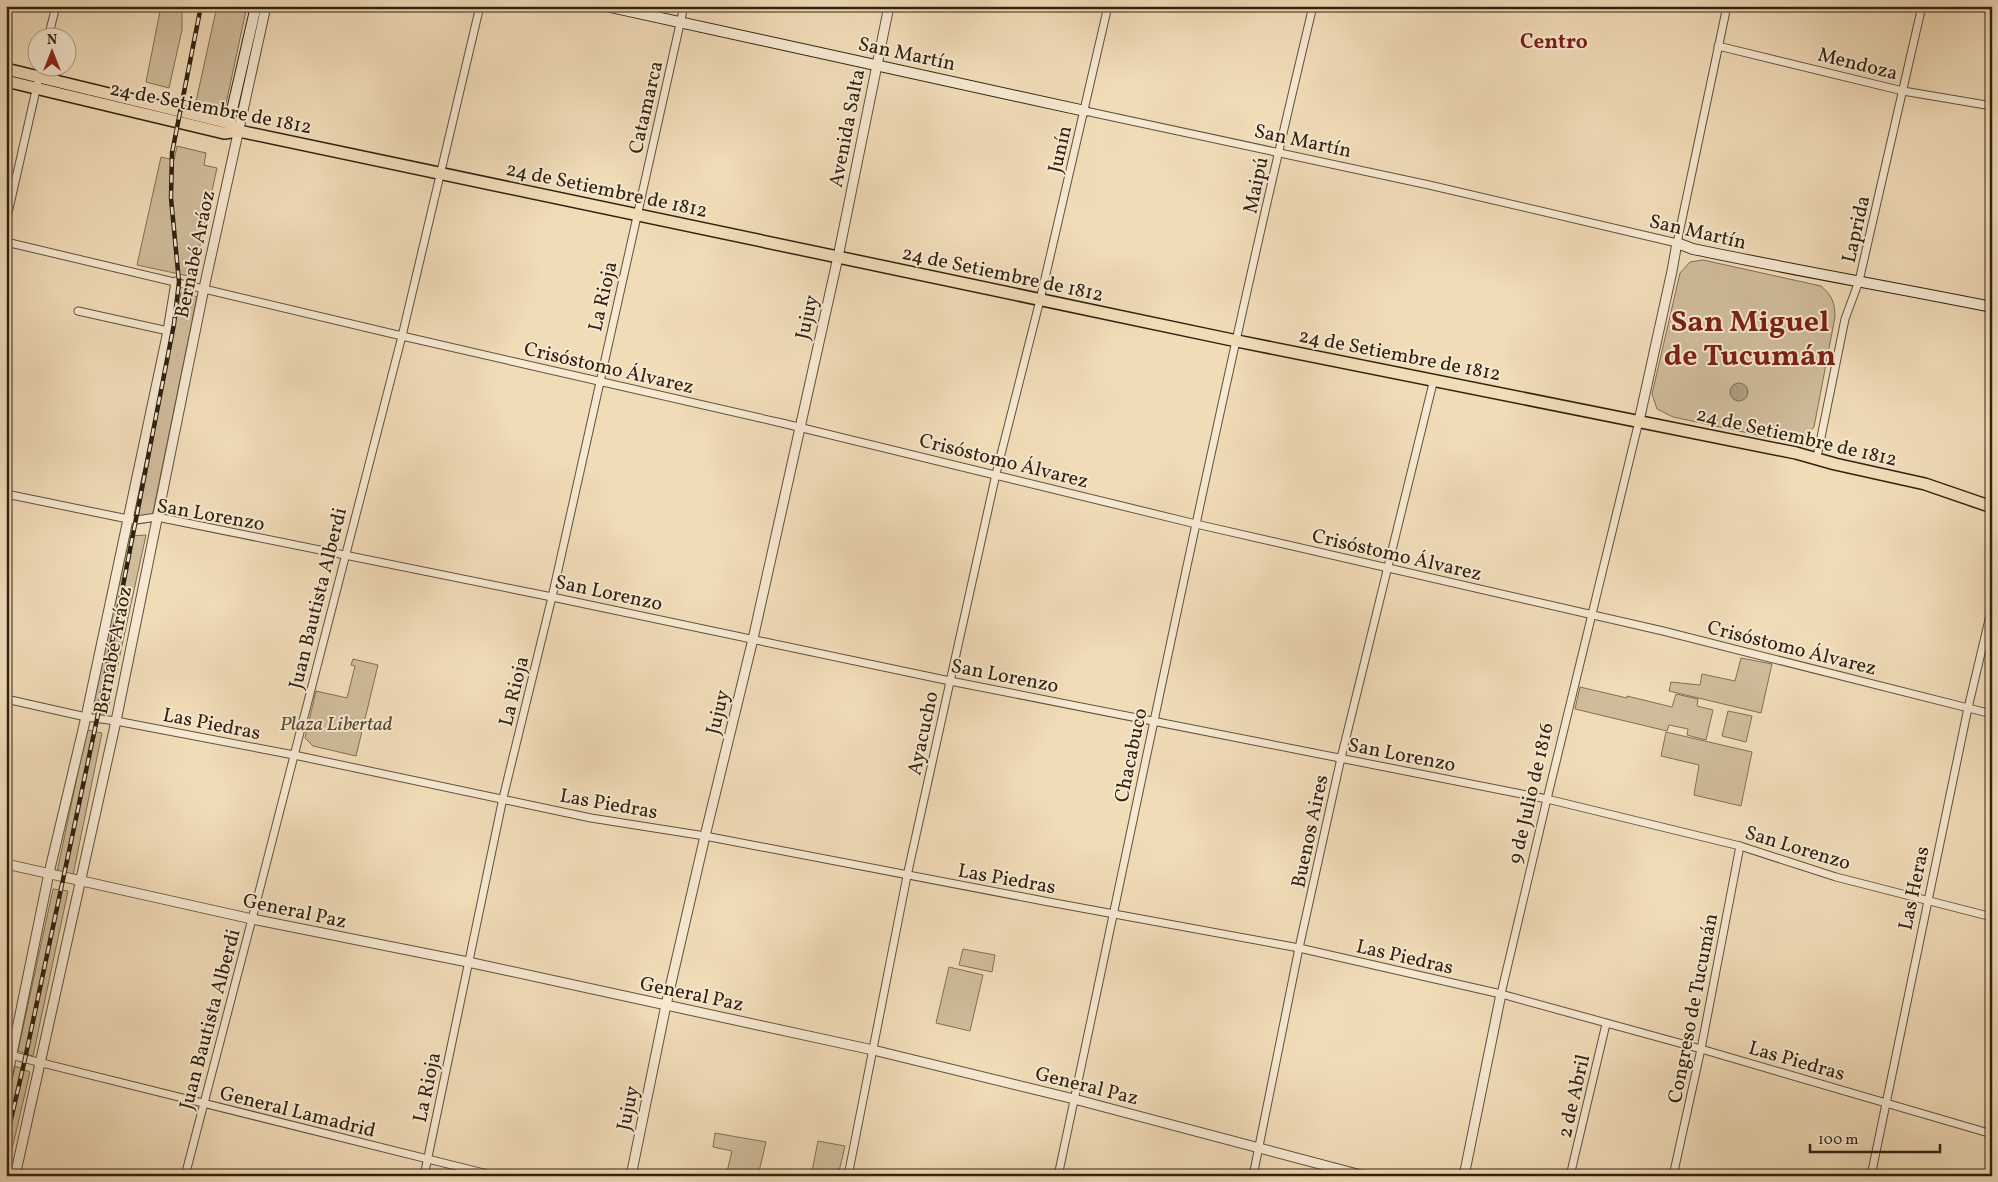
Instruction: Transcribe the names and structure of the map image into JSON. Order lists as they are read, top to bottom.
{
  "streets": {
    "main road": ["San Martín", "24 de Setiembre de 1812"],
    "street": [
      "Mendoza",
      "Catamarca",
      "Avenida Salta",
      "Junín",
      "Maipú",
      "Laprida",
      "Bernabé Aráoz",
      "La Rioja",
      "Jujuy",
      "Crisóstomo Álvarez",
      "San Lorenzo",
      "Juan Bautista Alberdi",
      "Las Piedras",
      "Ayacucho",
      "Chacabuco",
      "9 de Julio de 1816",
      "Buenos Aires",
      "Las Heras",
      "General Paz",
      "Congreso de Tucumán",
      "2 de Abril",
      "General Lamadrid"
    ]
  },
  "crossings": [
    ["San Martín", "Catamarca"],
    ["San Martín", "Avenida Salta"],
    ["San Martín", "Junín"],
    ["San Martín", "Maipú"],
    ["San Martín", "Laprida"],
    ["Mendoza", "Laprida"],
    ["24 de Setiembre de 1812", "Catamarca"],
    ["24 de Setiembre de 1812", "Avenida Salta"],
    ["24 de Setiembre de 1812", "Junín"],
    ["24 de Setiembre de 1812", "Maipú"],
    ["24 de Setiembre de 1812", "Laprida"],
    ["24 de Setiembre de 1812", "Bernabé Aráoz"],
    ["24 de Setiembre de 1812", "La Rioja"],
    ["24 de Setiembre de 1812", "Jujuy"],
    ["24 de Setiembre de 1812", "Juan Bautista Alberdi"],
    ["24 de Setiembre de 1812", "Ayacucho"],
    ["24 de Setiembre de 1812", "Chacabuco"],
    ["24 de Setiembre de 1812", "9 de Julio de 1816"],
    ["24 de Setiembre de 1812", "Buenos Aires"],
    ["Catamarca", "La Rioja"],
    ["Avenida Salta", "Jujuy"],
    ["Junín", "Ayacucho"],
    ["Maipú", "Chacabuco"],
    ["Bernabé Aráoz", "Crisóstomo Álvarez"],
    ["Bernabé Aráoz", "San Lorenzo"],
    ["Bernabé Aráoz", "Las Piedras"],
    ["Bernabé Aráoz", "General Paz"],
    ["Bernabé Aráoz", "General Lamadrid"],
    ["La Rioja", "Crisóstomo Álvarez"],
    ["La Rioja", "San Lorenzo"],
    ["La Rioja", "Las Piedras"],
    ["La Rioja", "General Paz"],
    ["La Rioja", "General Lamadrid"],
    ["Jujuy", "Crisóstomo Álvarez"],
    ["Jujuy", "San Lorenzo"],
    ["Jujuy", "Las Piedras"],
    ["Jujuy", "General Paz"],
    ["Crisóstomo Álvarez", "Juan Bautista Alberdi"],
    ["Crisóstomo Álvarez", "Ayacucho"],
    ["Crisóstomo Álvarez", "Chacabuco"],
    ["Crisóstomo Álvarez", "9 de Julio de 1816"],
    ["Crisóstomo Álvarez", "Buenos Aires"],
    ["Crisóstomo Álvarez", "Las Heras"],
    ["San Lorenzo", "Juan Bautista Alberdi"],
    ["San Lorenzo", "Ayacucho"],
    ["San Lorenzo", "Chacabuco"],
    ["San Lorenzo", "9 de Julio de 1816"],
    ["San Lorenzo", "Buenos Aires"],
    ["San Lorenzo", "Las Heras"],
    ["San Lorenzo", "Congreso de Tucumán"],
    ["Juan Bautista Alberdi", "Las Piedras"],
    ["Juan Bautista Alberdi", "General Paz"],
    ["Juan Bautista Alberdi", "General Lamadrid"],
    ["Las Piedras", "Ayacucho"],
    ["Las Piedras", "Chacabuco"],
    ["Las Piedras", "9 de Julio de 1816"],
    ["Las Piedras", "Buenos Aires"],
    ["Las Piedras", "Las Heras"],
    ["Las Piedras", "Congreso de Tucumán"],
    ["Las Piedras", "2 de Abril"],
    ["Ayacucho", "General Paz"],
    ["Chacabuco", "General Paz"],
    ["Buenos Aires", "General Paz"]
  ],
  "districts": ["Centro", "San Miguel de Tucumán"],
  "parks": ["Plaza Libertad"],
  "scale_bar": "100 m",
  "north": "top"
}
